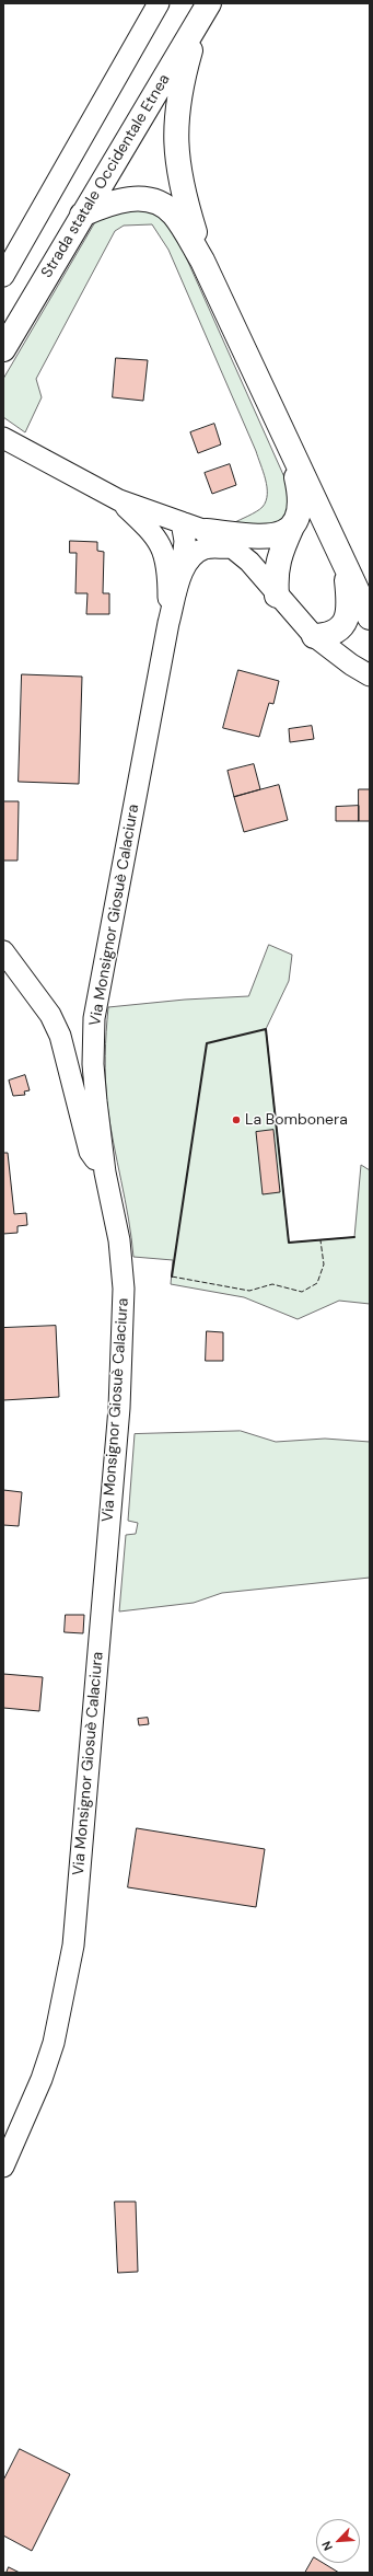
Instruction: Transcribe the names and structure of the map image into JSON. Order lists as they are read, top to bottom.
{
  "streets": {
    "main road": ["Strada statale Occidentale Etnea"],
    "street": ["Via Monsignor Giosuè Calaciura"]
  },
  "places": ["La Bombonera"],
  "north": "bottom left"
}
